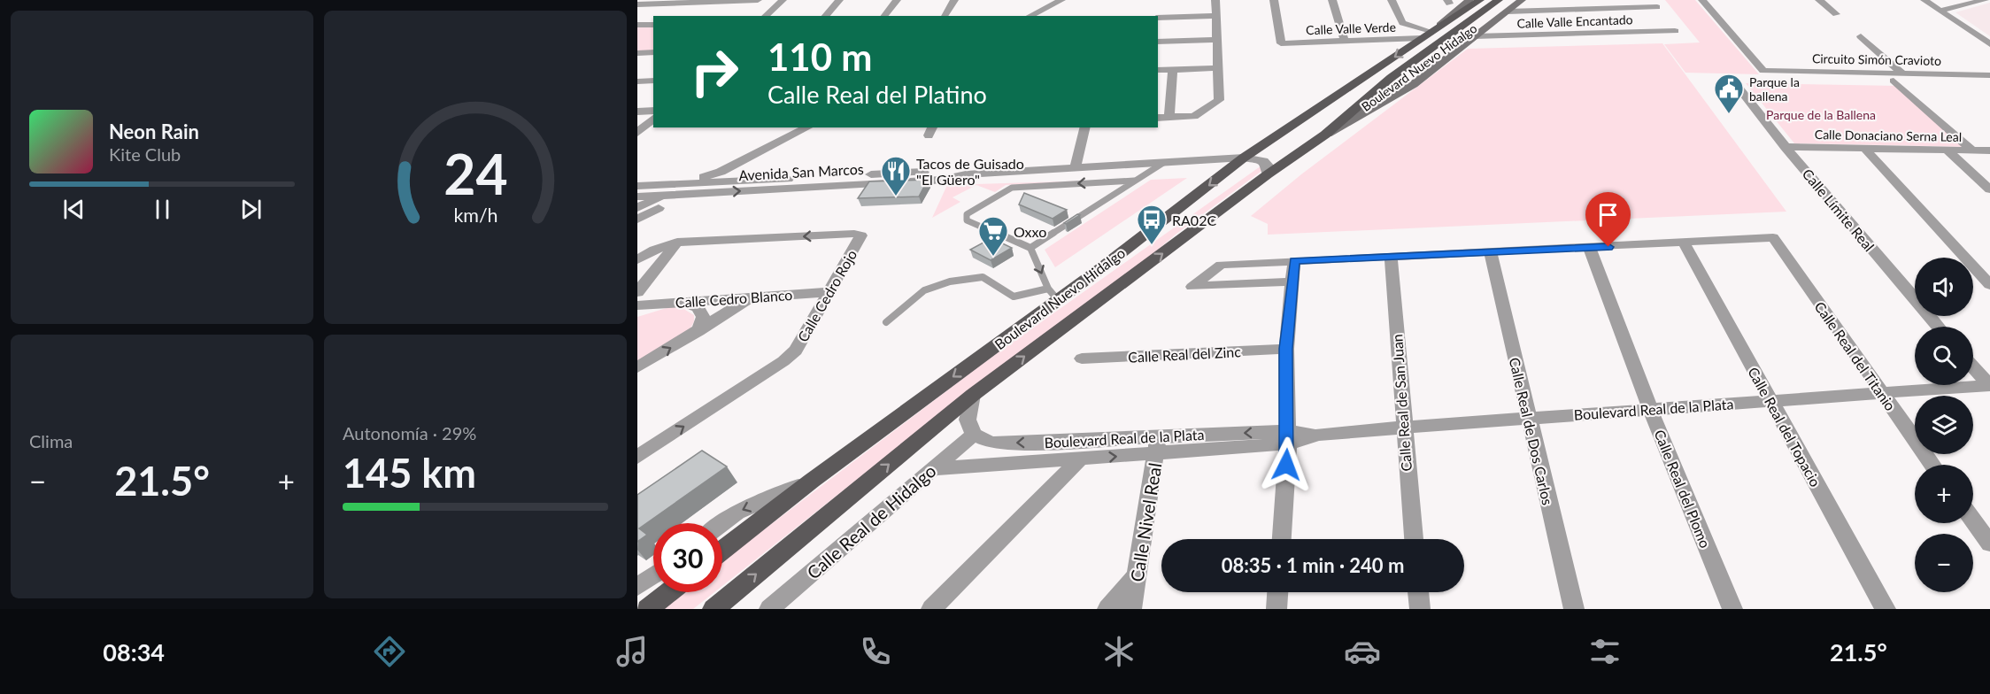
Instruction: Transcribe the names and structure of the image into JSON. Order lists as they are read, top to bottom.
{
  "streets": {
    "main road": ["Boulevard Nuevo Hidalgo"],
    "street": [
      "Calle Valle Encantado",
      "Calle Valle Verde",
      "Circuito Simón Cravioto",
      "Calle Donaciano Serna Leal",
      "Avenida San Marcos",
      "Calle Límite Real",
      "Calle Cedro Rojo",
      "Calle Cedro Blanco",
      "Calle Real del Zinc",
      "Calle Real del Titanio",
      "Calle Real de San Juan",
      "Boulevard Real de la Plata",
      "Calle Real del Topacio",
      "Calle Real de Dos Carlos",
      "Calle Real del Plomo",
      "Calle Real de Hidalgo",
      "Calle Nivel Real"
    ]
  },
  "crossings": [
    ["Calle Valle Encantado", "Boulevard Nuevo Hidalgo"],
    ["Calle Valle Verde", "Boulevard Nuevo Hidalgo"],
    ["Boulevard Nuevo Hidalgo", "Avenida San Marcos"],
    ["Calle Donaciano Serna Leal", "Calle Límite Real"],
    ["Calle Cedro Rojo", "Calle Cedro Blanco"],
    ["Calle Real del Titanio", "Boulevard Real de la Plata"],
    ["Calle Real del Titanio", "Calle Real del Topacio"],
    ["Calle Real de San Juan", "Boulevard Real de la Plata"],
    ["Boulevard Real de la Plata", "Calle Real del Topacio"],
    ["Boulevard Real de la Plata", "Calle Real de Dos Carlos"],
    ["Boulevard Real de la Plata", "Calle Real del Plomo"],
    ["Boulevard Real de la Plata", "Calle Real de Hidalgo"],
    ["Boulevard Real de la Plata", "Calle Nivel Real"]
  ],
  "parks": ["Parque de la Ballena"],
  "places": {
    "public building": ["Parque la ballena"],
    "restaurant": ["Tacos de Guisado \"El Güero\""],
    "bus stop": ["RA02C"],
    "supermarket": ["Oxxo"]
  },
  "page": {
    "turn": ["110 m", "Calle Real del Platino"],
    "song": ["Neon Rain", "Kite Club"],
    "map_buttons": ["+", "−"],
    "tile": [
      "Clima",
      ["Autonomía · 29%", "145 km"]
    ],
    "heat": ["−", "21.5°", "+"],
    "limit": "30",
    "trip": "08:35 · 1 min · 240 m",
    "tabs": ["08:34", "21.5°"],
    "gauge": ["24", "km/h"]
  }
}
